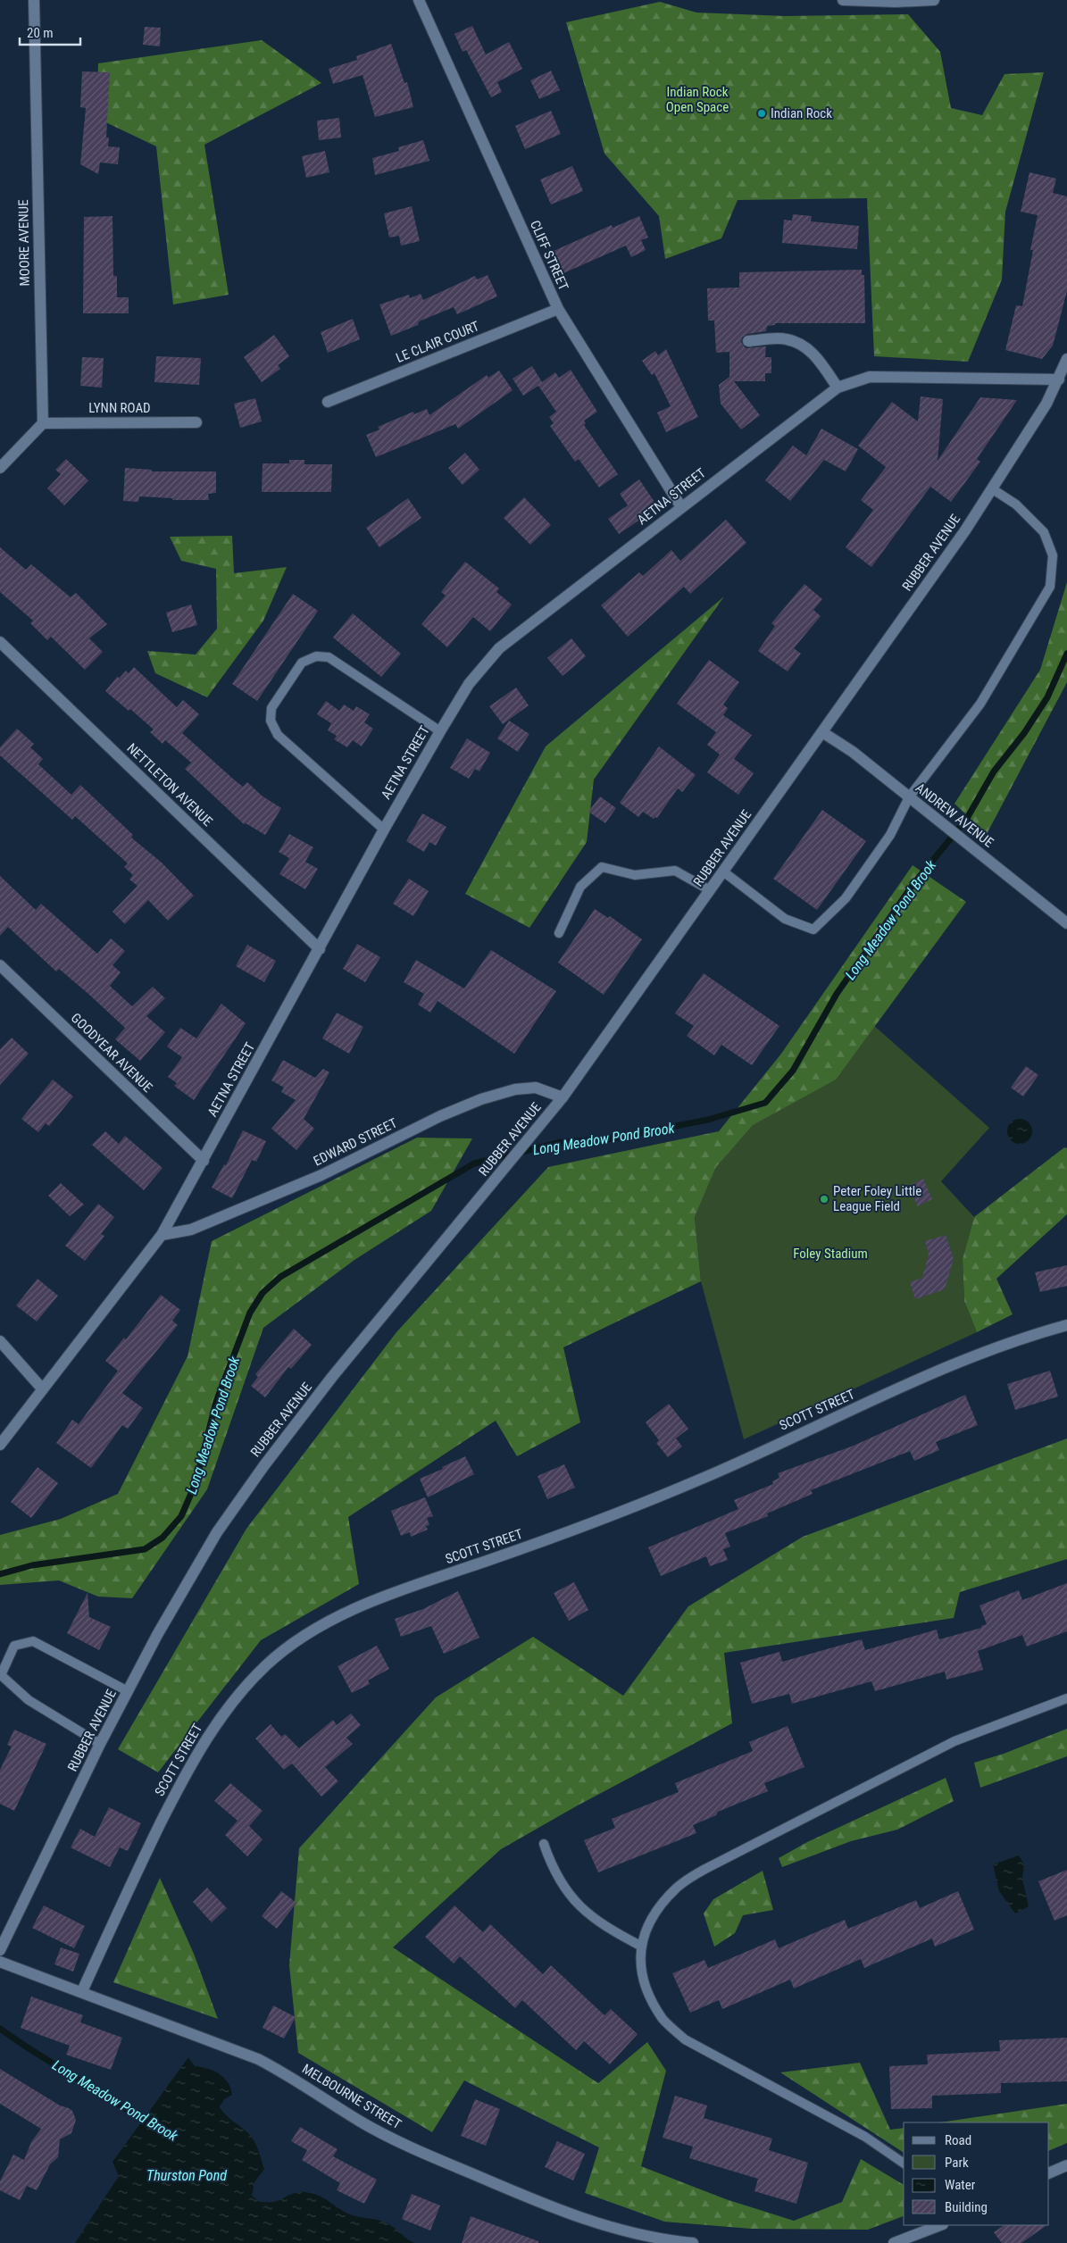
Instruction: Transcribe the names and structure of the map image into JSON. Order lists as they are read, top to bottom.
{
  "streets": {
    "street": [
      "MOORE AVENUE",
      "CLIFF STREET",
      "LE CLAIR COURT",
      "LYNN ROAD",
      "AETNA STREET",
      "RUBBER AVENUE",
      "NETTLETON AVENUE",
      "ANDREW AVENUE",
      "GOODYEAR AVENUE",
      "EDWARD STREET",
      "SCOTT STREET",
      "MELBOURNE STREET"
    ]
  },
  "crossings": [
    ["MOORE AVENUE", "LYNN ROAD"],
    ["CLIFF STREET", "LE CLAIR COURT"],
    ["CLIFF STREET", "AETNA STREET"],
    ["AETNA STREET", "RUBBER AVENUE"],
    ["AETNA STREET", "NETTLETON AVENUE"],
    ["AETNA STREET", "GOODYEAR AVENUE"],
    ["AETNA STREET", "EDWARD STREET"],
    ["RUBBER AVENUE", "ANDREW AVENUE"],
    ["RUBBER AVENUE", "EDWARD STREET"],
    ["SCOTT STREET", "MELBOURNE STREET"]
  ],
  "water": ["Long Meadow Pond Brook", "Thurston Pond"],
  "parks": ["Indian Rock Open Space", "Foley Stadium"],
  "places": ["Indian Rock", "Peter Foley Little League Field"],
  "legend": [
    "Road",
    "Park",
    "Water",
    "Building"
  ],
  "scale_bar": "20 m"
}
